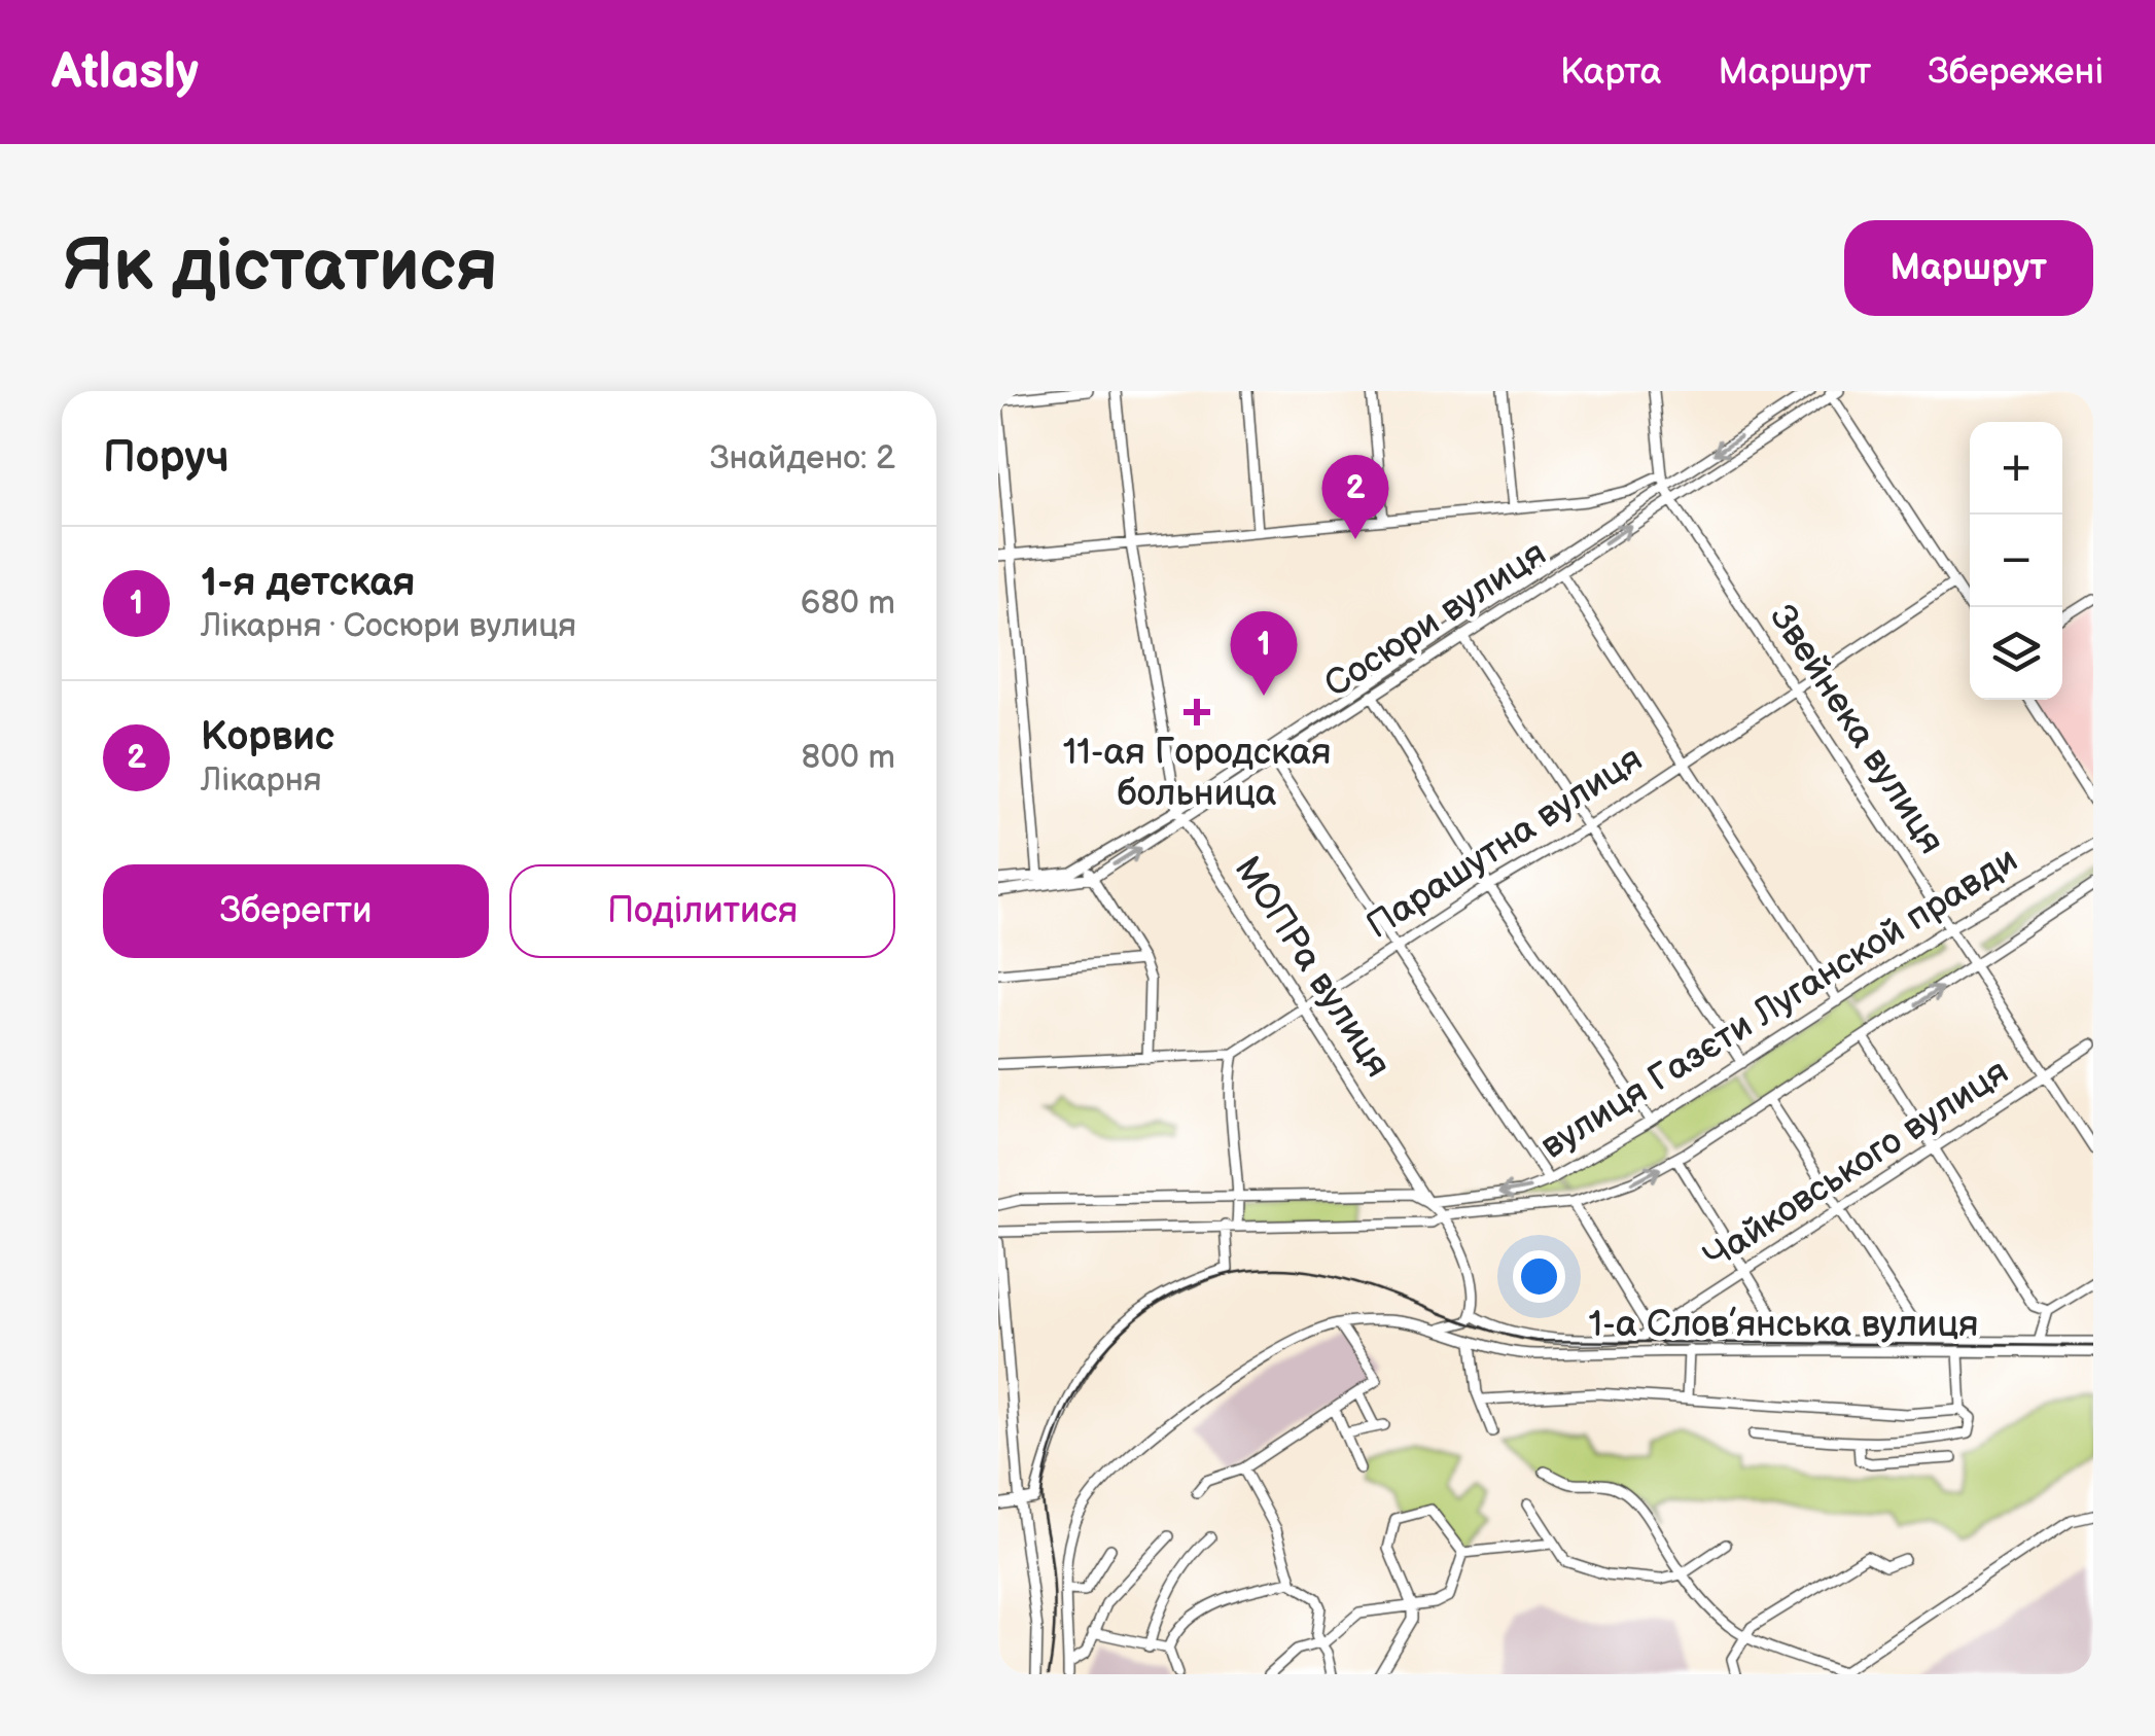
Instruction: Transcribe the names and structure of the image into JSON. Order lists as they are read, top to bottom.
{
  "streets": {
    "street": [
      "Сосюри вулиця",
      "Звейнека вулиця",
      "Парашутна вулиця",
      "МОПРа вулиця",
      "вулиця Газєти Луганской правди",
      "Чайковського вулиця",
      "1-а Слов’янська вулиця"
    ]
  },
  "crossings": [
    ["Сосюри вулиця", "Звейнека вулиця"],
    ["Сосюри вулиця", "МОПРа вулиця"],
    ["Звейнека вулиця", "Парашутна вулиця"],
    ["Звейнека вулиця", "вулиця Газєти Луганской правди"],
    ["Звейнека вулиця", "Чайковського вулиця"],
    ["Парашутна вулиця", "МОПРа вулиця"],
    ["МОПРа вулиця", "вулиця Газєти Луганской правди"]
  ],
  "places": {
    "health": ["11-ая Городская больница"]
  },
  "page": {
    "header": "Atlasly",
    "nav": ["Карта", "Маршрут", "Збережені"],
    "buttons": [
      "Маршрут",
      ["Зберегти", "Поділитися"]
    ],
    "title": "Як дістатися",
    "heading": ["Поруч", "Знайдено: 2"],
    "map_buttons": ["+", "−"],
    "pins": ["2", "1"],
    "list": [
      {
        "mark": "1",
        "name": "1-я детская",
        "note": "Лікарня · Сосюри вулиця",
        "value": "680 m"
      },
      {
        "mark": "2",
        "name": "Корвис",
        "note": "Лікарня",
        "value": "800 m"
      }
    ]
  }
}
